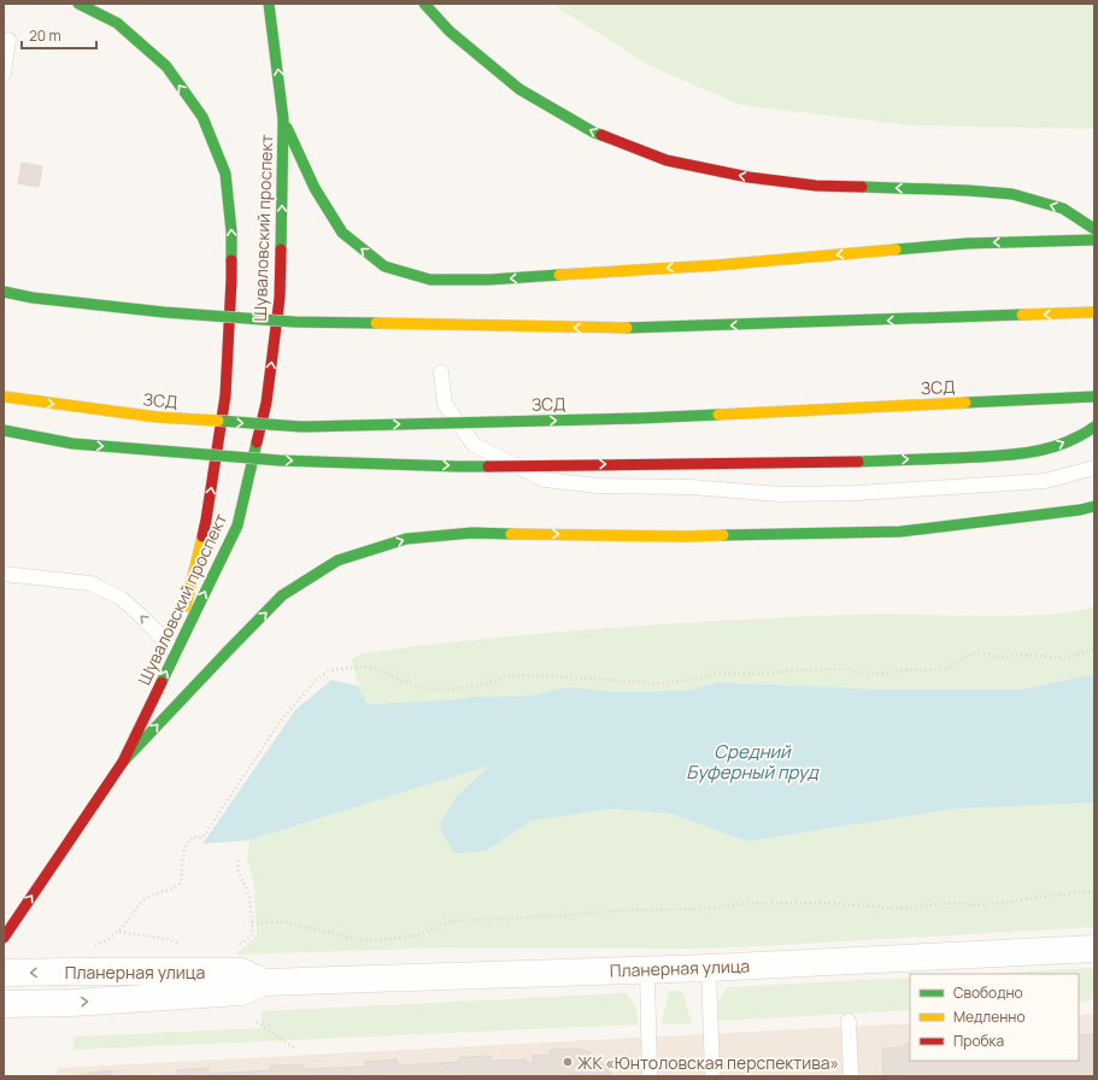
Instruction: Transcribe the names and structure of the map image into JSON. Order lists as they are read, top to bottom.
{
  "streets": {
    "main road": ["Шуваловский проспект", "ЗСД"],
    "street": ["Планерная улица"]
  },
  "one_way": ["Шуваловский проспект"],
  "water": ["Средний Буферный пруд"],
  "places": ["ЖК «Юнтоловская перспектива»"],
  "legend": ["Свободно", "Медленно", "Пробка"],
  "scale_bar": "20 m"
}
